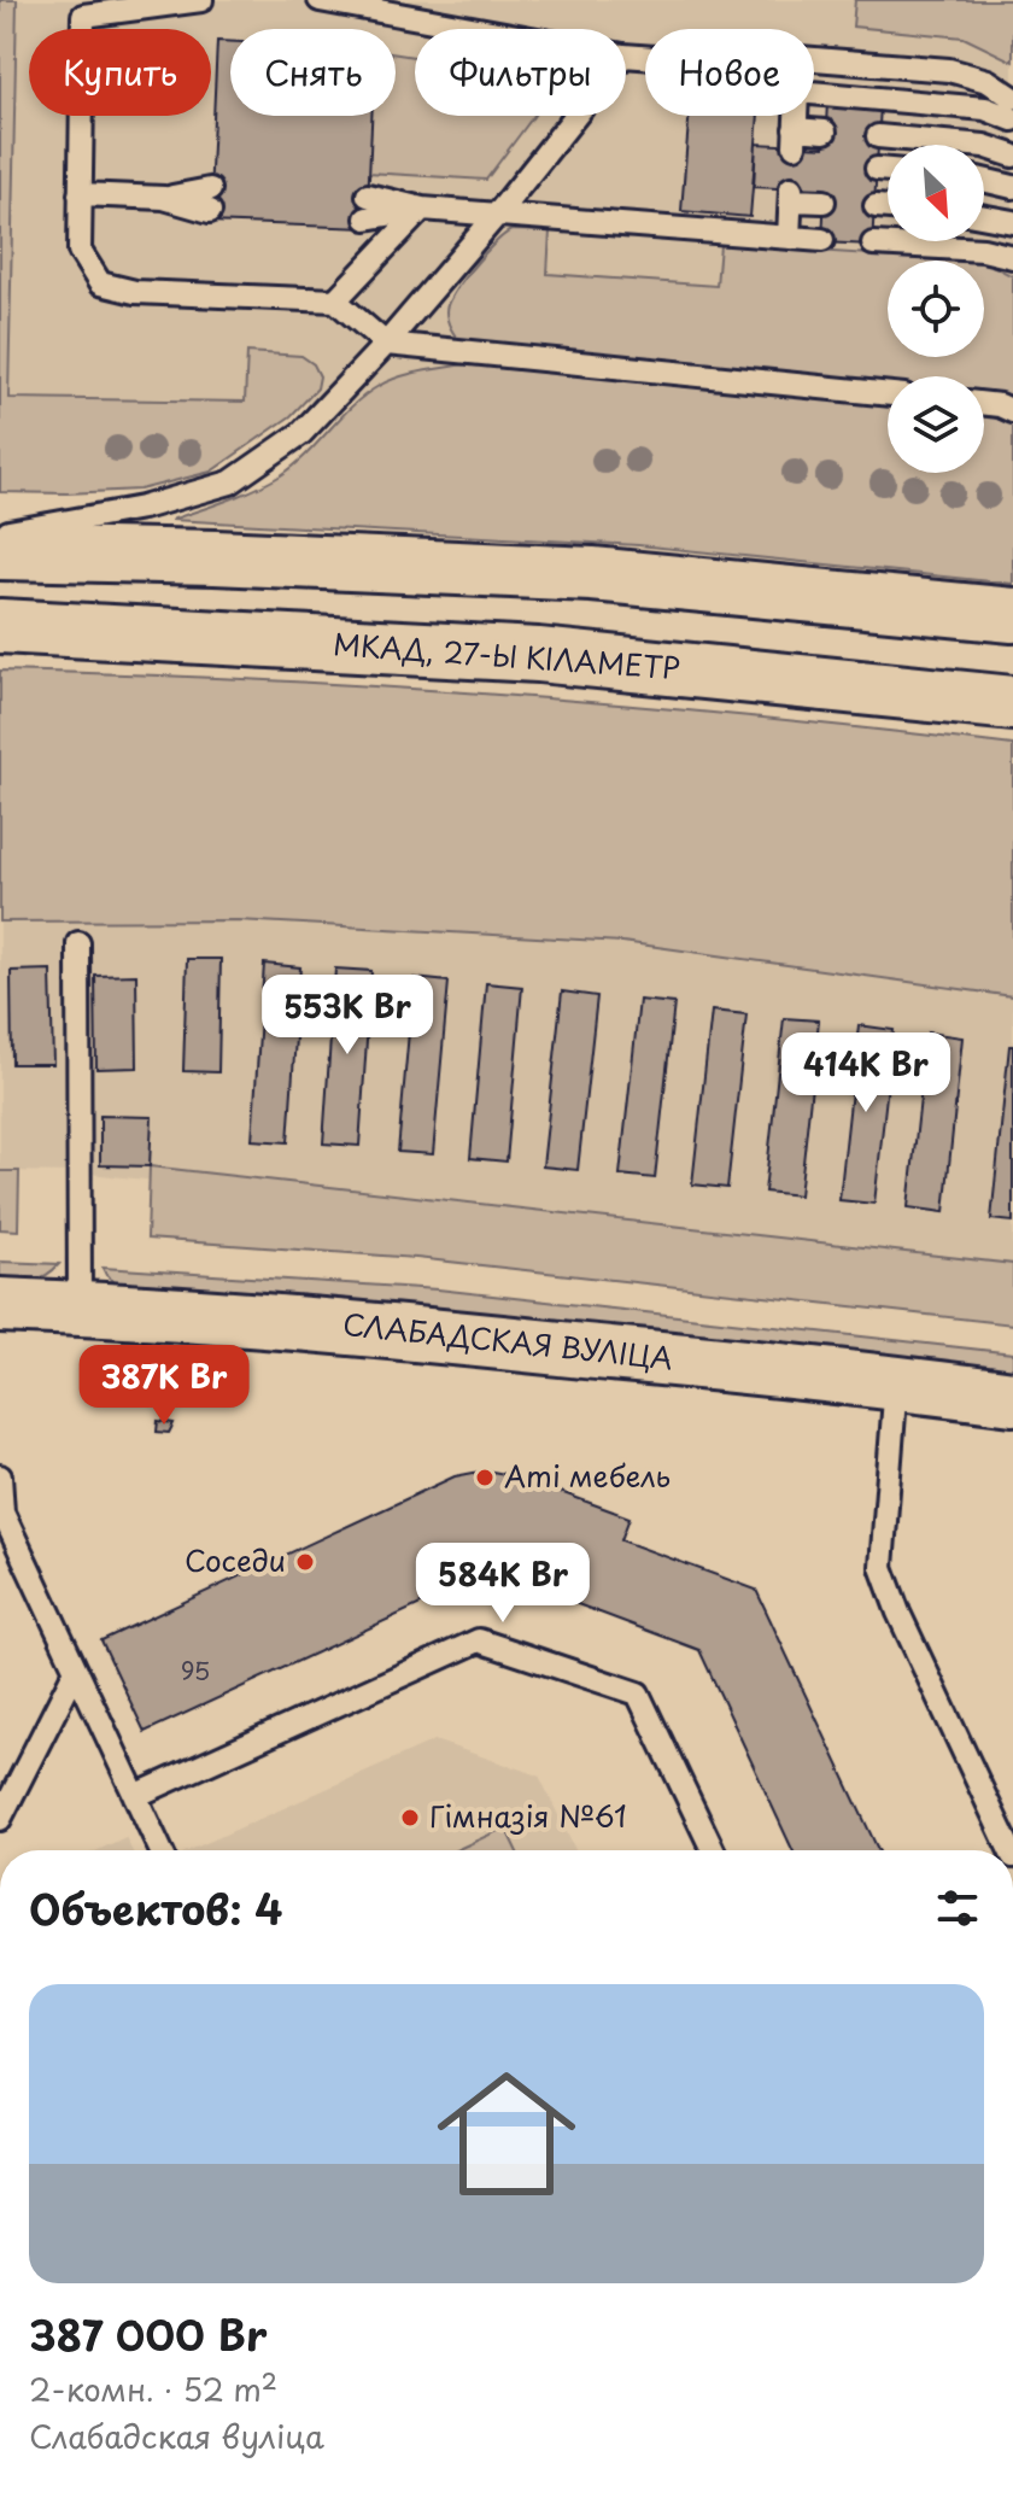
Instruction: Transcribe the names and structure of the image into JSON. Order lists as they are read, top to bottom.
{
  "streets": {
    "main road": ["МКАД, 27-Ы КІЛАМЕТР", "СЛАБАДСКАЯ ВУЛІЦА"]
  },
  "places": ["Ami мебель", "Соседи", "Гімназія №61"],
  "house_numbers": ["95"],
  "north": "bottom right",
  "page": {
    "chip": [
      "Купить",
      "Снять",
      "Фильтры",
      "Новое"
    ],
    "price": [
      "553K Br",
      "414K Br",
      "387K Br",
      "584K Br"
    ],
    "heading": "Объектов: 4",
    "list": [
      {
        "name": "387 000 Br",
        "note": "2-комн. · 52 m² · Слабадская вуліца"
      }
    ]
  }
}
